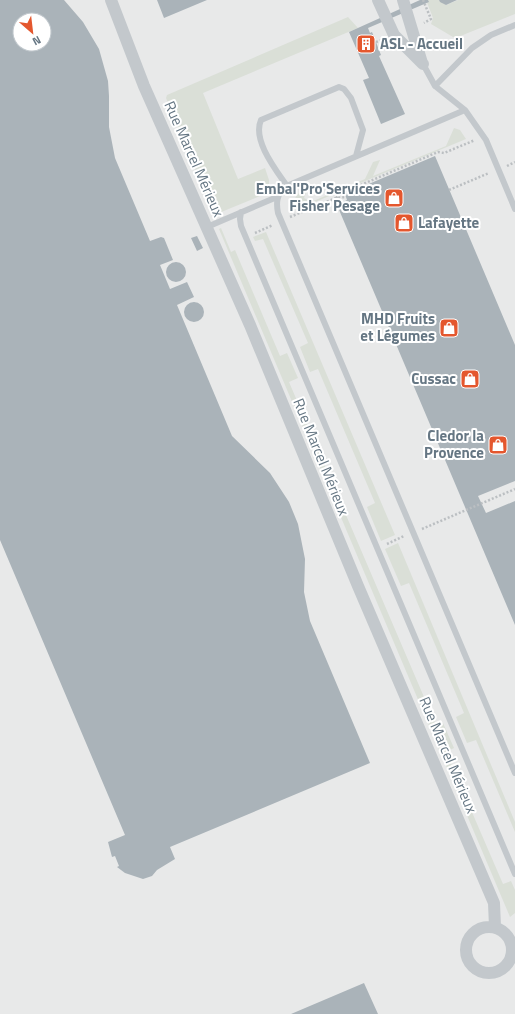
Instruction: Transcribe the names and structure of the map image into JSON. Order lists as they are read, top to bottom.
{
  "streets": {
    "street": ["Rue Marcel Mérieux"]
  },
  "places": {
    "building": ["ASL - Accueil"],
    "shop": [
      "Embal'Pro'Services Fisher Pesage",
      "Lafayette",
      "MHD Fruits et Légumes",
      "Cussac",
      "Cledor la Provence"
    ]
  },
  "north": "bottom right"
}
